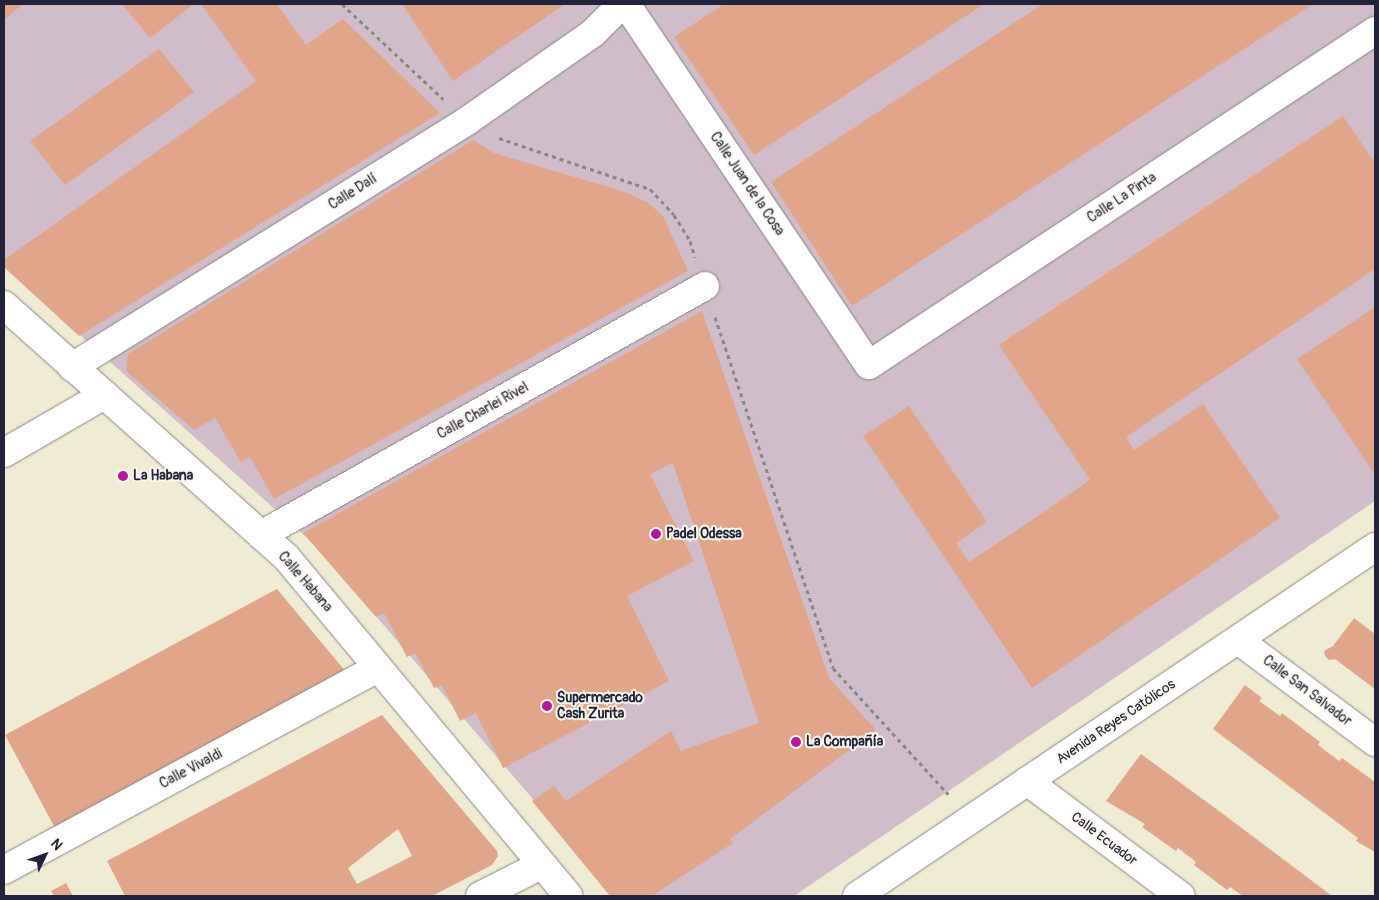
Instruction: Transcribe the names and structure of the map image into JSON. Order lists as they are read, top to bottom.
{
  "streets": {
    "street": [
      "Calle Juan de la Cosa",
      "Calle Dalí",
      "Calle La Pinta",
      "Calle Charlei Rivel",
      "Calle Habana",
      "Calle San Salvador",
      "Avenida Reyes Católicos",
      "Calle Vivaldi",
      "Calle Ecuador"
    ]
  },
  "crossings": [
    ["Calle Juan de la Cosa", "Calle Dalí"],
    ["Calle Juan de la Cosa", "Calle La Pinta"],
    ["Calle Dalí", "Calle Habana"],
    ["Calle Charlei Rivel", "Calle Habana"],
    ["Calle Habana", "Calle Vivaldi"],
    ["Calle San Salvador", "Avenida Reyes Católicos"],
    ["Avenida Reyes Católicos", "Calle Ecuador"]
  ],
  "places": [
    "La Habana",
    "Padel Odessa",
    "Supermercado Cash Zurita",
    "La Compañía"
  ],
  "north": "top right"
}
